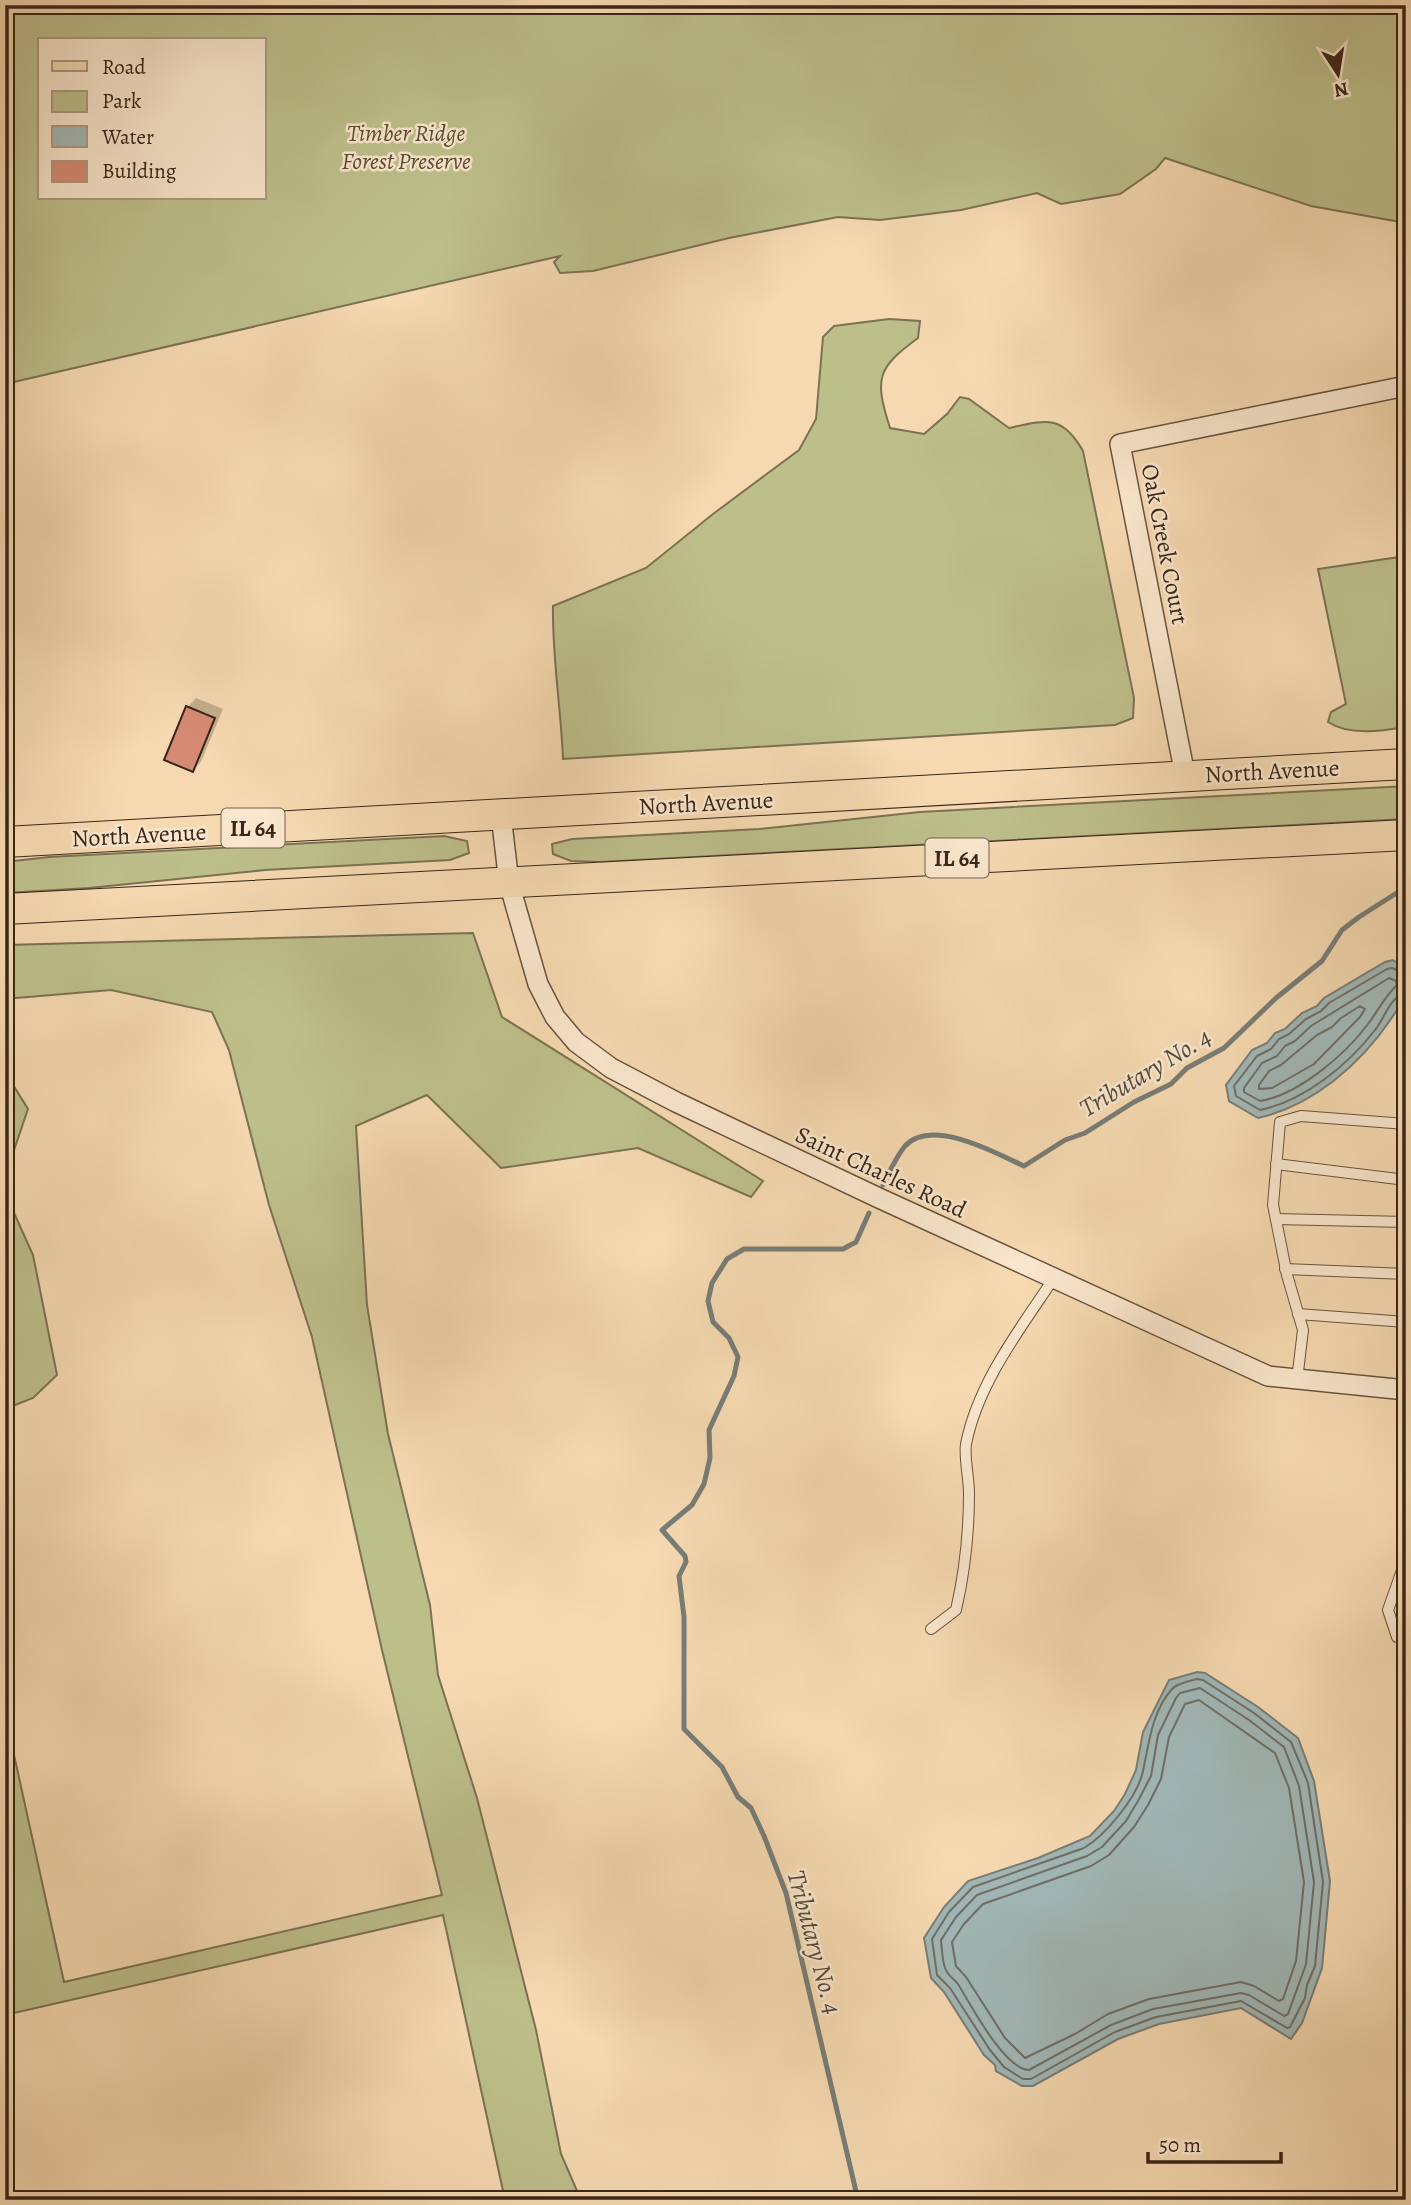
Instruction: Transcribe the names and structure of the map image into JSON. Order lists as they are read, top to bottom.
{
  "streets": {
    "main road": ["North Avenue", "IL 64"],
    "street": ["Oak Creek Court", "Saint Charles Road"]
  },
  "crossings": [
    ["Oak Creek Court", "North Avenue"],
    ["North Avenue", "Saint Charles Road"],
    ["IL 64", "Saint Charles Road"]
  ],
  "water": ["Tributary No. 4"],
  "parks": ["Timber Ridge Forest Preserve"],
  "legend": [
    "Road",
    "Park",
    "Water",
    "Building"
  ],
  "scale_bar": "50 m",
  "north": "bottom"
}
